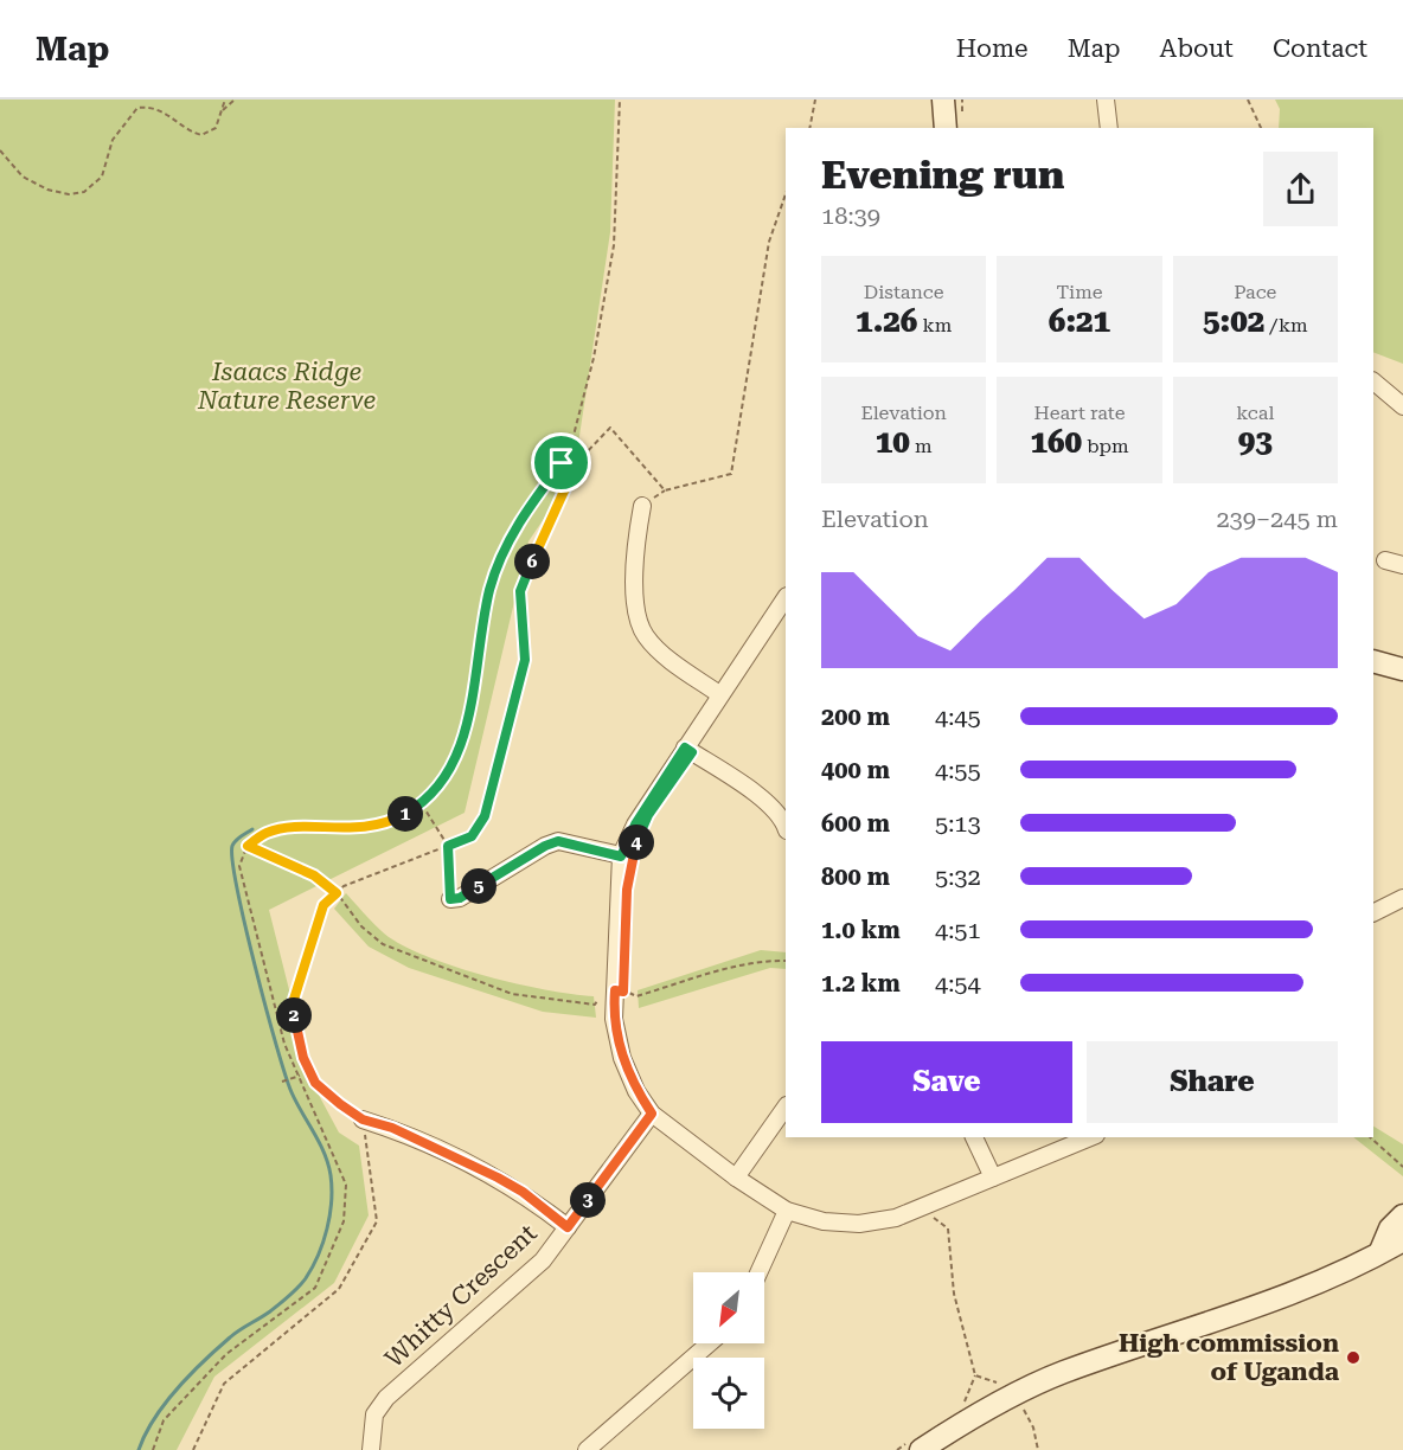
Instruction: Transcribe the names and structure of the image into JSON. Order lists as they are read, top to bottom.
{
  "streets": {
    "street": ["Whitty Crescent"]
  },
  "parks": ["Isaacs Ridge Nature Reserve"],
  "places": ["High commission of Uganda"],
  "north": "bottom left",
  "page": {
    "header": "Map",
    "nav": [
      "Home",
      "Map",
      "About",
      "Contact"
    ],
    "heading": ["Evening run", "18:39"],
    "stats": [
      ["Distance", "1.26 km"],
      ["Time", "6:21"],
      ["Pace", "5:02 /km"],
      ["Elevation", "10 m"],
      ["Heart rate", "160 bpm"],
      ["kcal", "93"]
    ],
    "chart": ["Elevation", "239–245 m"],
    "pins": [
      "6",
      "1",
      "4",
      "5",
      "2",
      "3"
    ],
    "list": [
      {
        "name": "200 m",
        "note": "4:45"
      },
      {
        "name": "400 m",
        "note": "4:55"
      },
      {
        "name": "600 m",
        "note": "5:13"
      },
      {
        "name": "800 m",
        "note": "5:32"
      },
      {
        "name": "1.0 km",
        "note": "4:51"
      },
      {
        "name": "1.2 km",
        "note": "4:54"
      }
    ],
    "buttons": ["Save", "Share"]
  }
}
